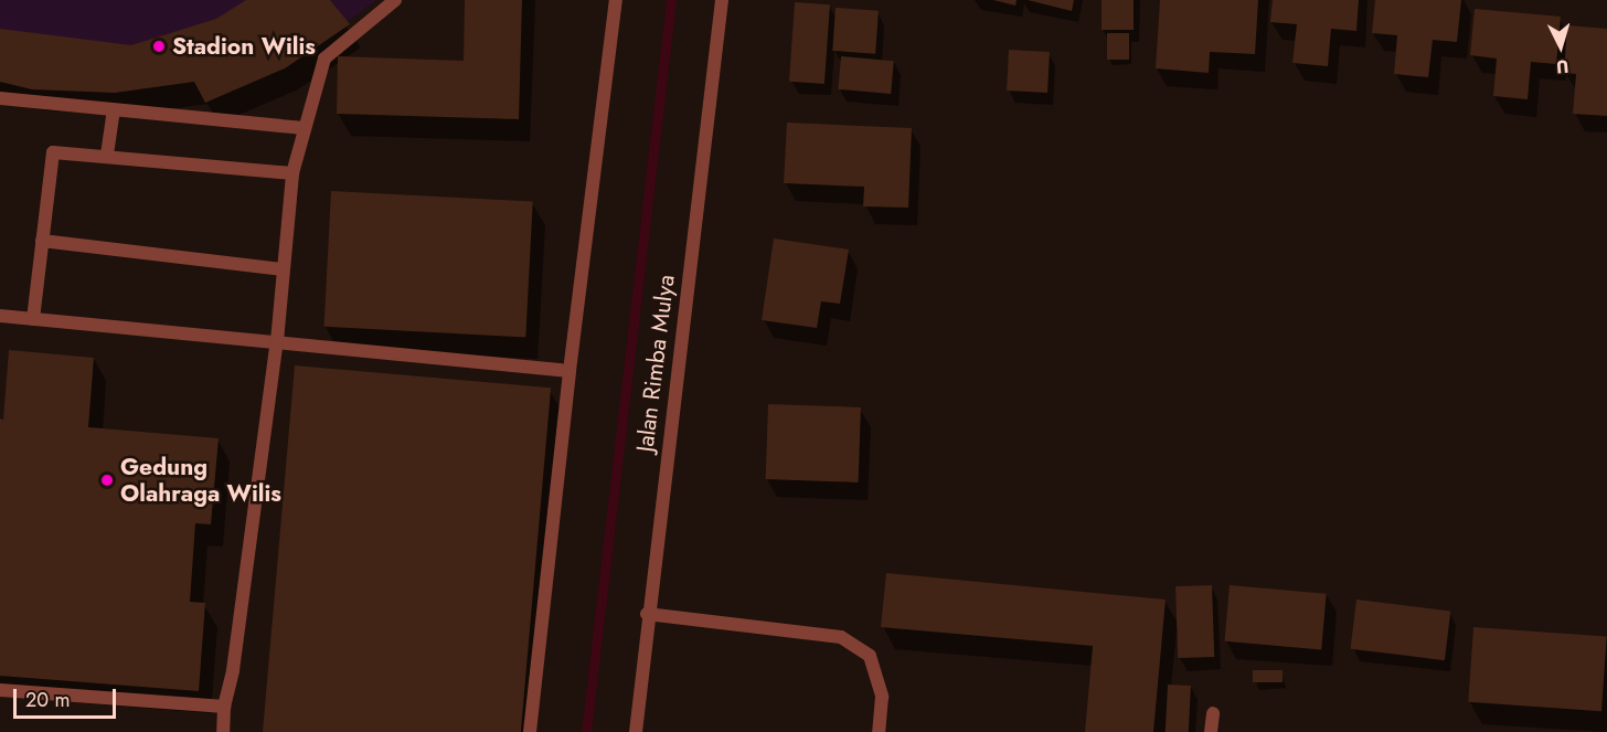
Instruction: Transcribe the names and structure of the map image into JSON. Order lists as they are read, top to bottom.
{
  "streets": {
    "street": ["Jalan Rimba Mulya"]
  },
  "places": ["Stadion Wilis", "Gedung Olahraga Wilis"],
  "scale_bar": "20 m",
  "north": "bottom"
}
